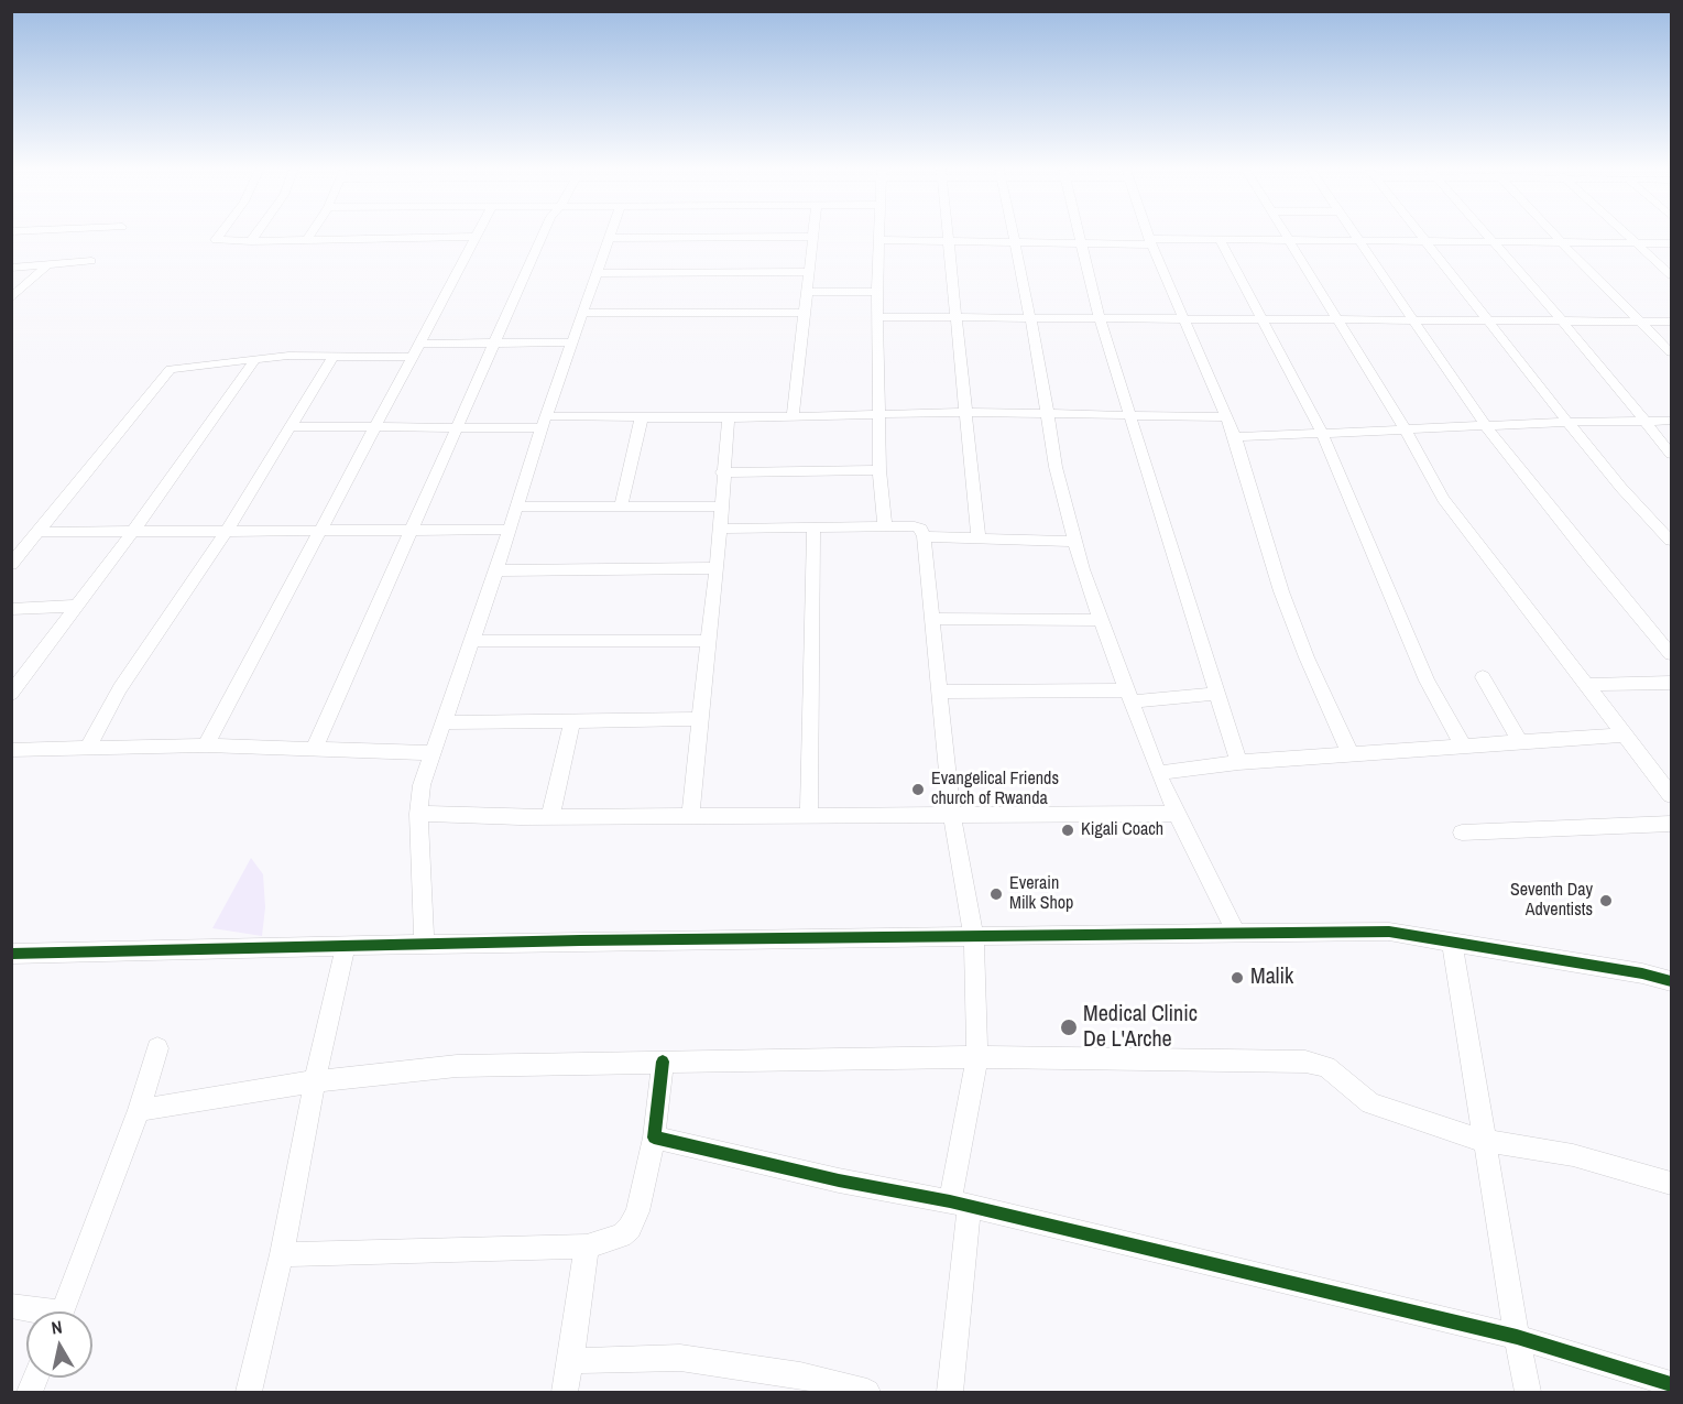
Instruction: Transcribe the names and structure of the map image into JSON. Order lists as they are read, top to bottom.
{
  "places": [
    "Evangelical Friends church of Rwanda",
    "Kigali Coach",
    "Everain Milk Shop",
    "Seventh Day Adventists",
    "Malik",
    "Medical Clinic De L'Arche"
  ],
  "north": "top"
}
